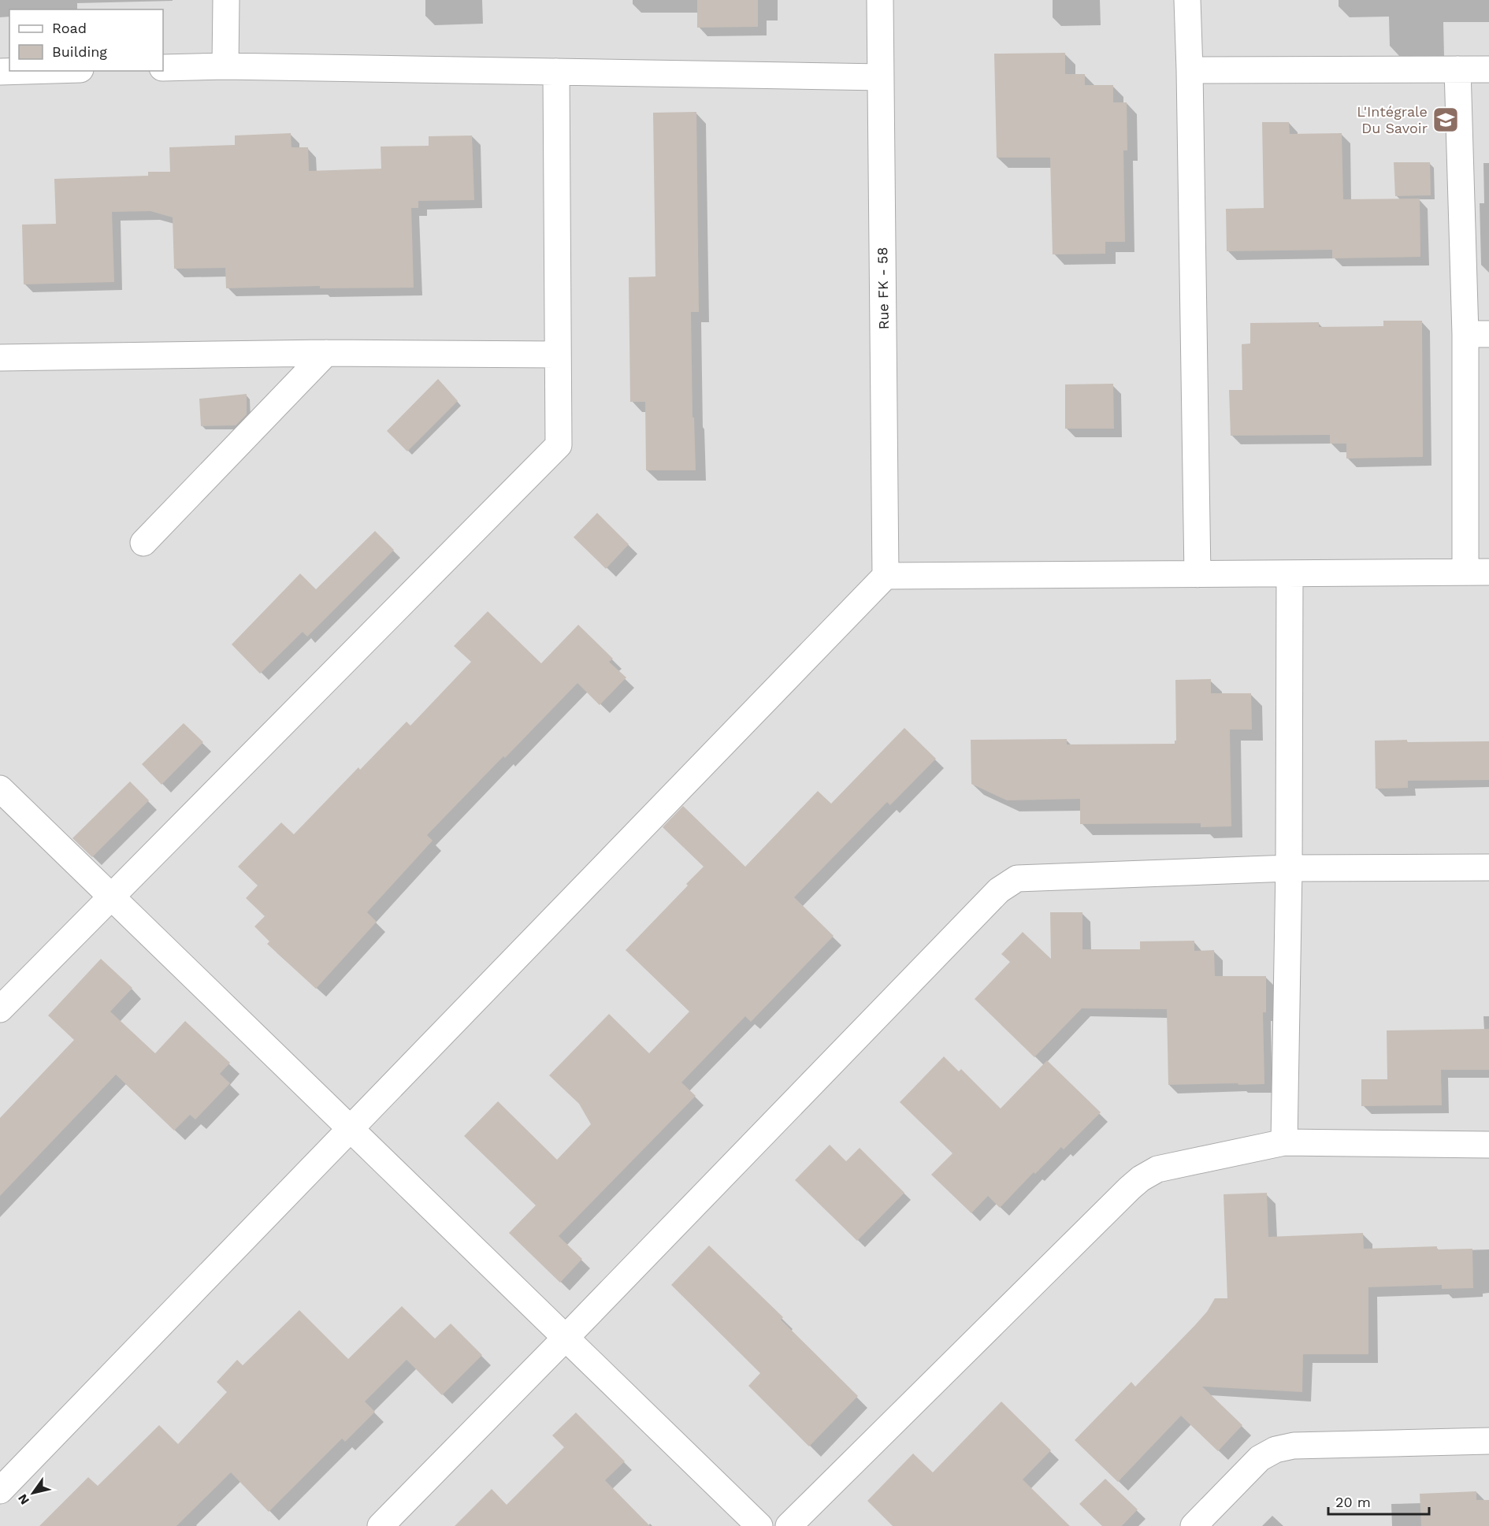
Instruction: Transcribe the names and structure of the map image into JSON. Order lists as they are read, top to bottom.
{
  "streets": {
    "street": ["Rue FK - 58"]
  },
  "places": {
    "school or university": ["L'Intégrale Du Savoir"]
  },
  "legend": ["Road", "Building"],
  "scale_bar": "20 m",
  "north": "bottom left"
}
